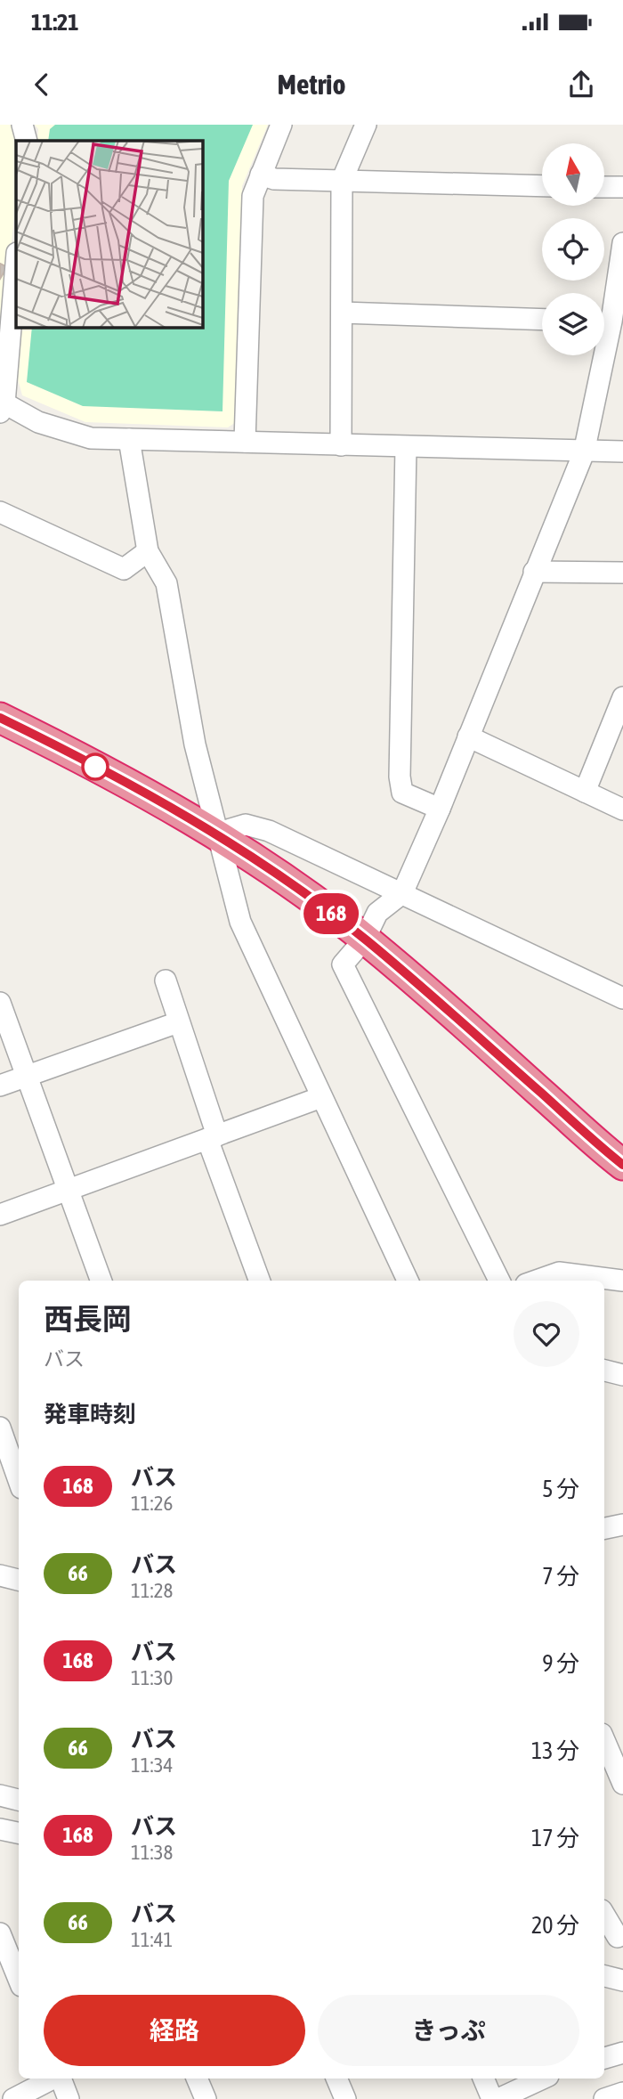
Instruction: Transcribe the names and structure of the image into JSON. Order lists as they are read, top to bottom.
{
  "lines": ["bus line 168"],
  "north": "top",
  "page": {
    "status": "11:21",
    "header": "Metrio",
    "on_map": "168",
    "heading": [
      ["西長岡", "バス"],
      "発車時刻"
    ],
    "list": [
      {
        "mark": "168",
        "name": "バス",
        "note": "11:26",
        "value": "5 分"
      },
      {
        "mark": "66",
        "name": "バス",
        "note": "11:28",
        "value": "7 分"
      },
      {
        "mark": "168",
        "name": "バス",
        "note": "11:30",
        "value": "9 分"
      },
      {
        "mark": "66",
        "name": "バス",
        "note": "11:34",
        "value": "13 分"
      },
      {
        "mark": "168",
        "name": "バス",
        "note": "11:38",
        "value": "17 分"
      },
      {
        "mark": "66",
        "name": "バス",
        "note": "11:41",
        "value": "20 分"
      }
    ],
    "buttons": ["経路", "きっぷ"]
  }
}
